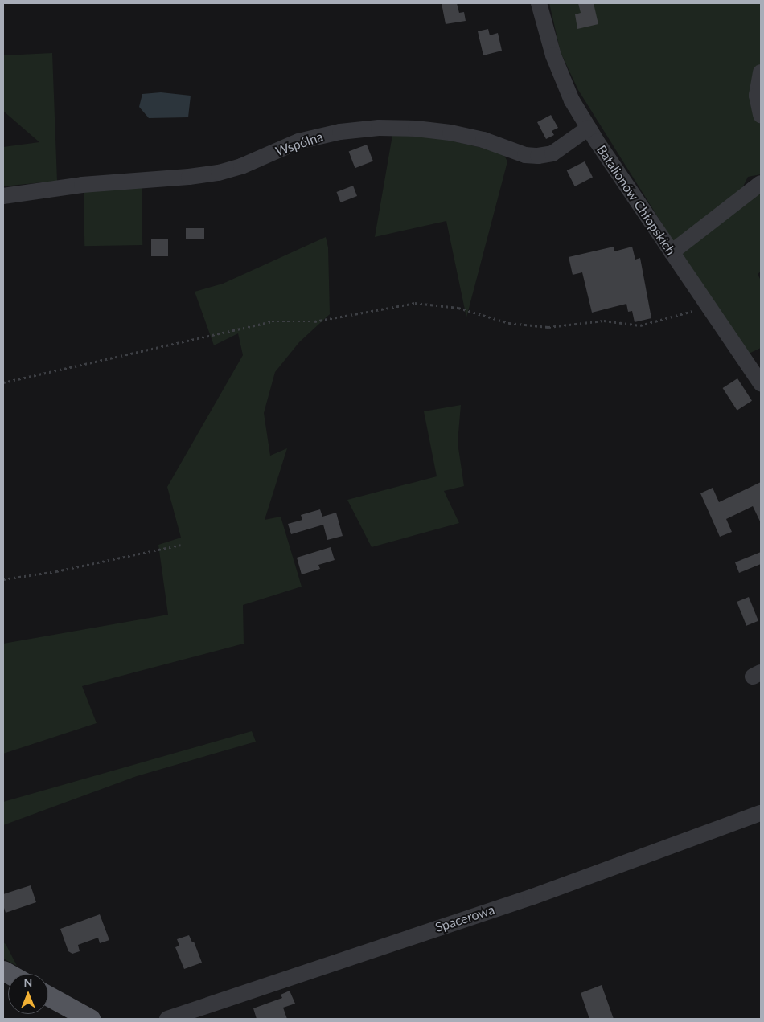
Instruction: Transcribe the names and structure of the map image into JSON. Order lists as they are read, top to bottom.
{
  "streets": {
    "street": ["Wspólna", "Batalionów Chłopskich", "Spacerowa"]
  },
  "crossings": [
    ["Wspólna", "Batalionów Chłopskich"]
  ],
  "north": "top"
}
